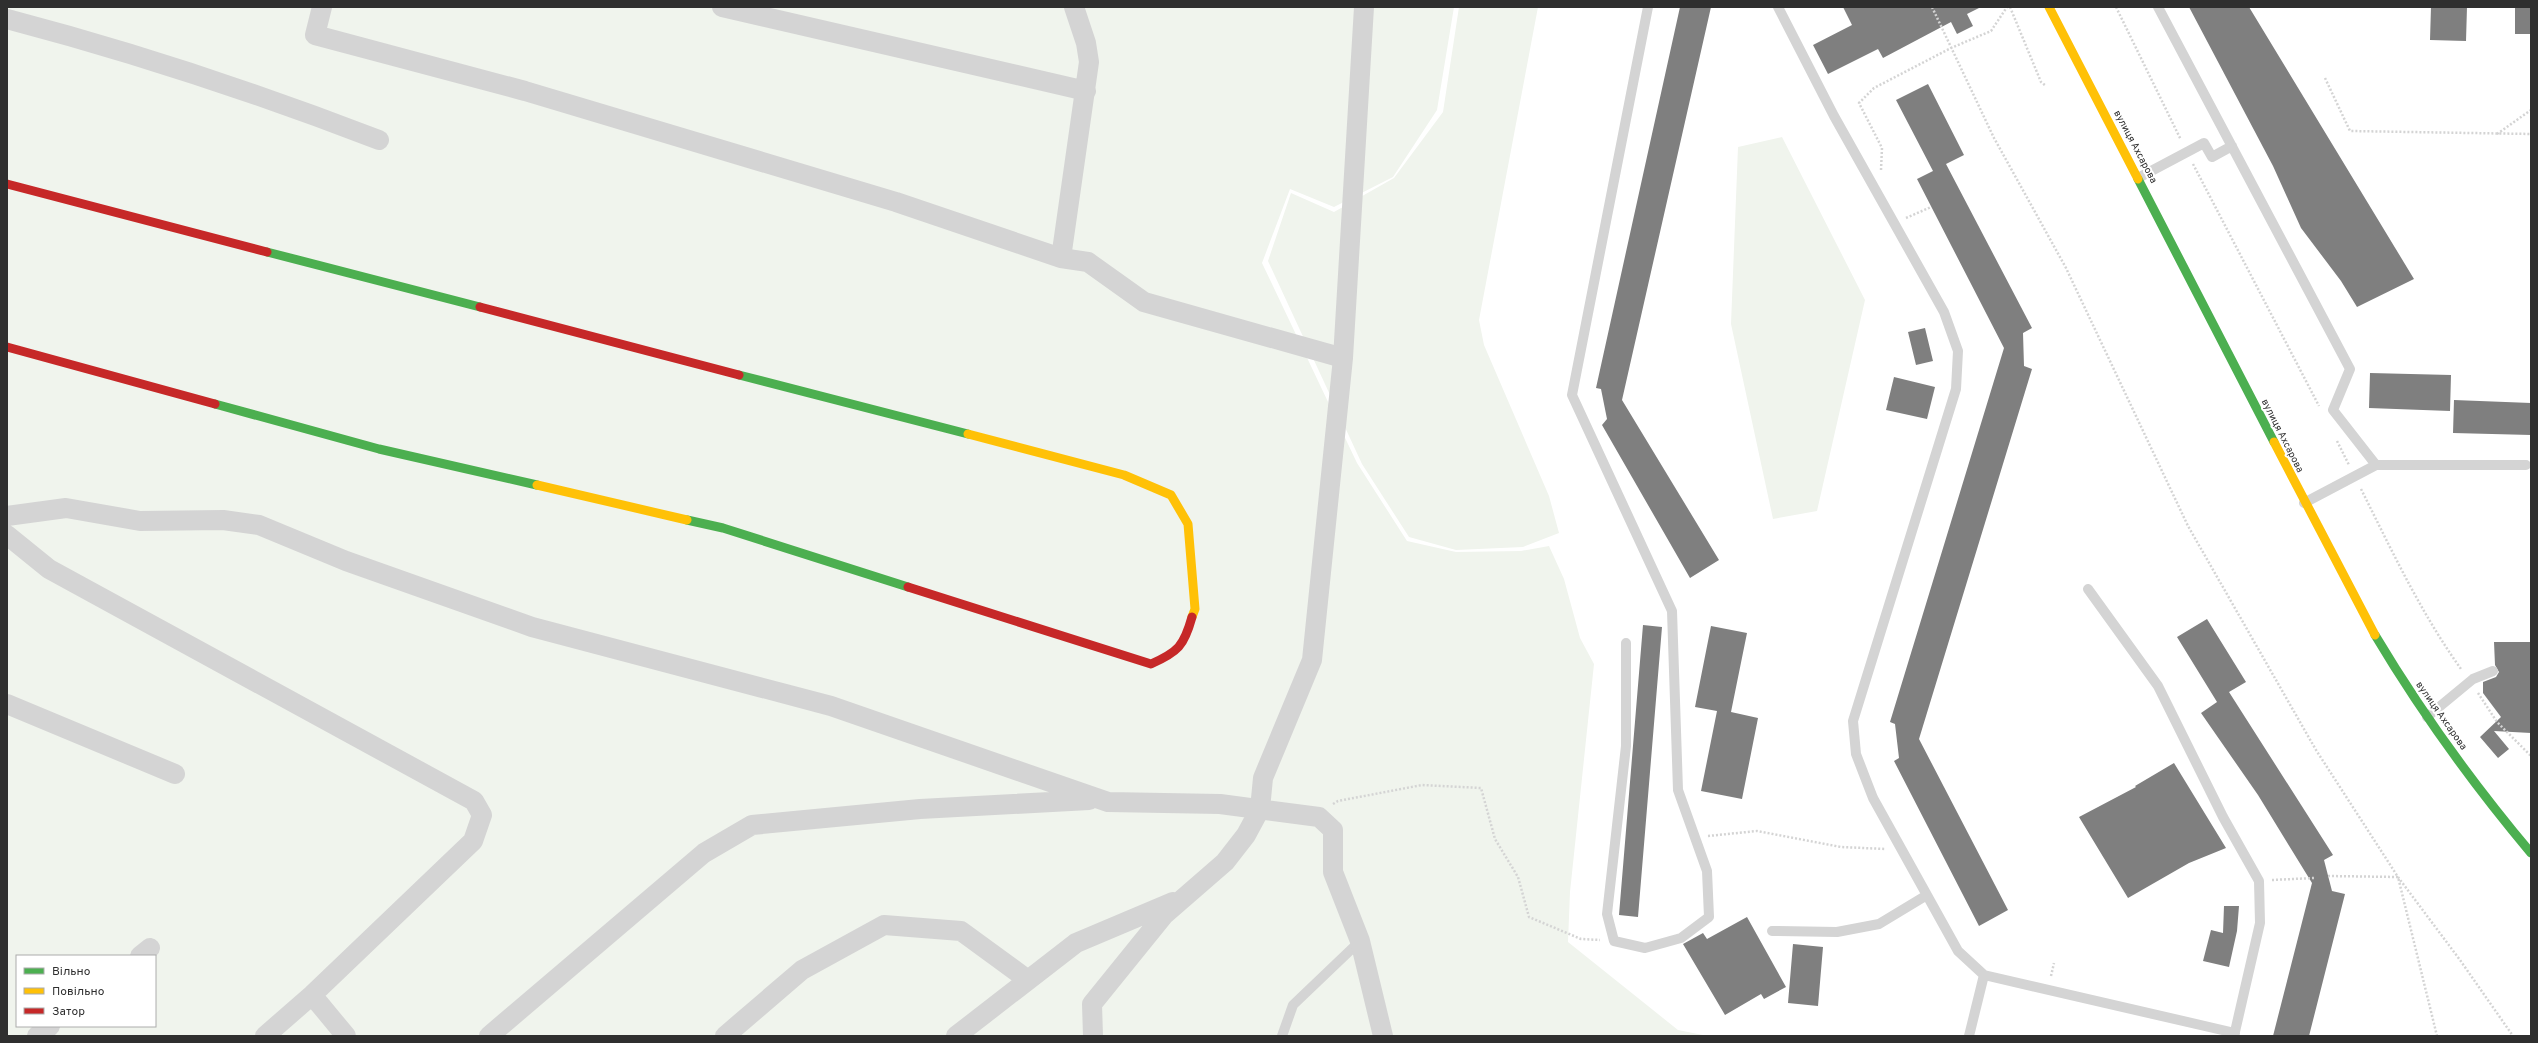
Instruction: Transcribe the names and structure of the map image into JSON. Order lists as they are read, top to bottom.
{
  "streets": {
    "street": ["вулиця Ахсарова"]
  },
  "legend": ["Вільно", "Повільно", "Затор"]
}
